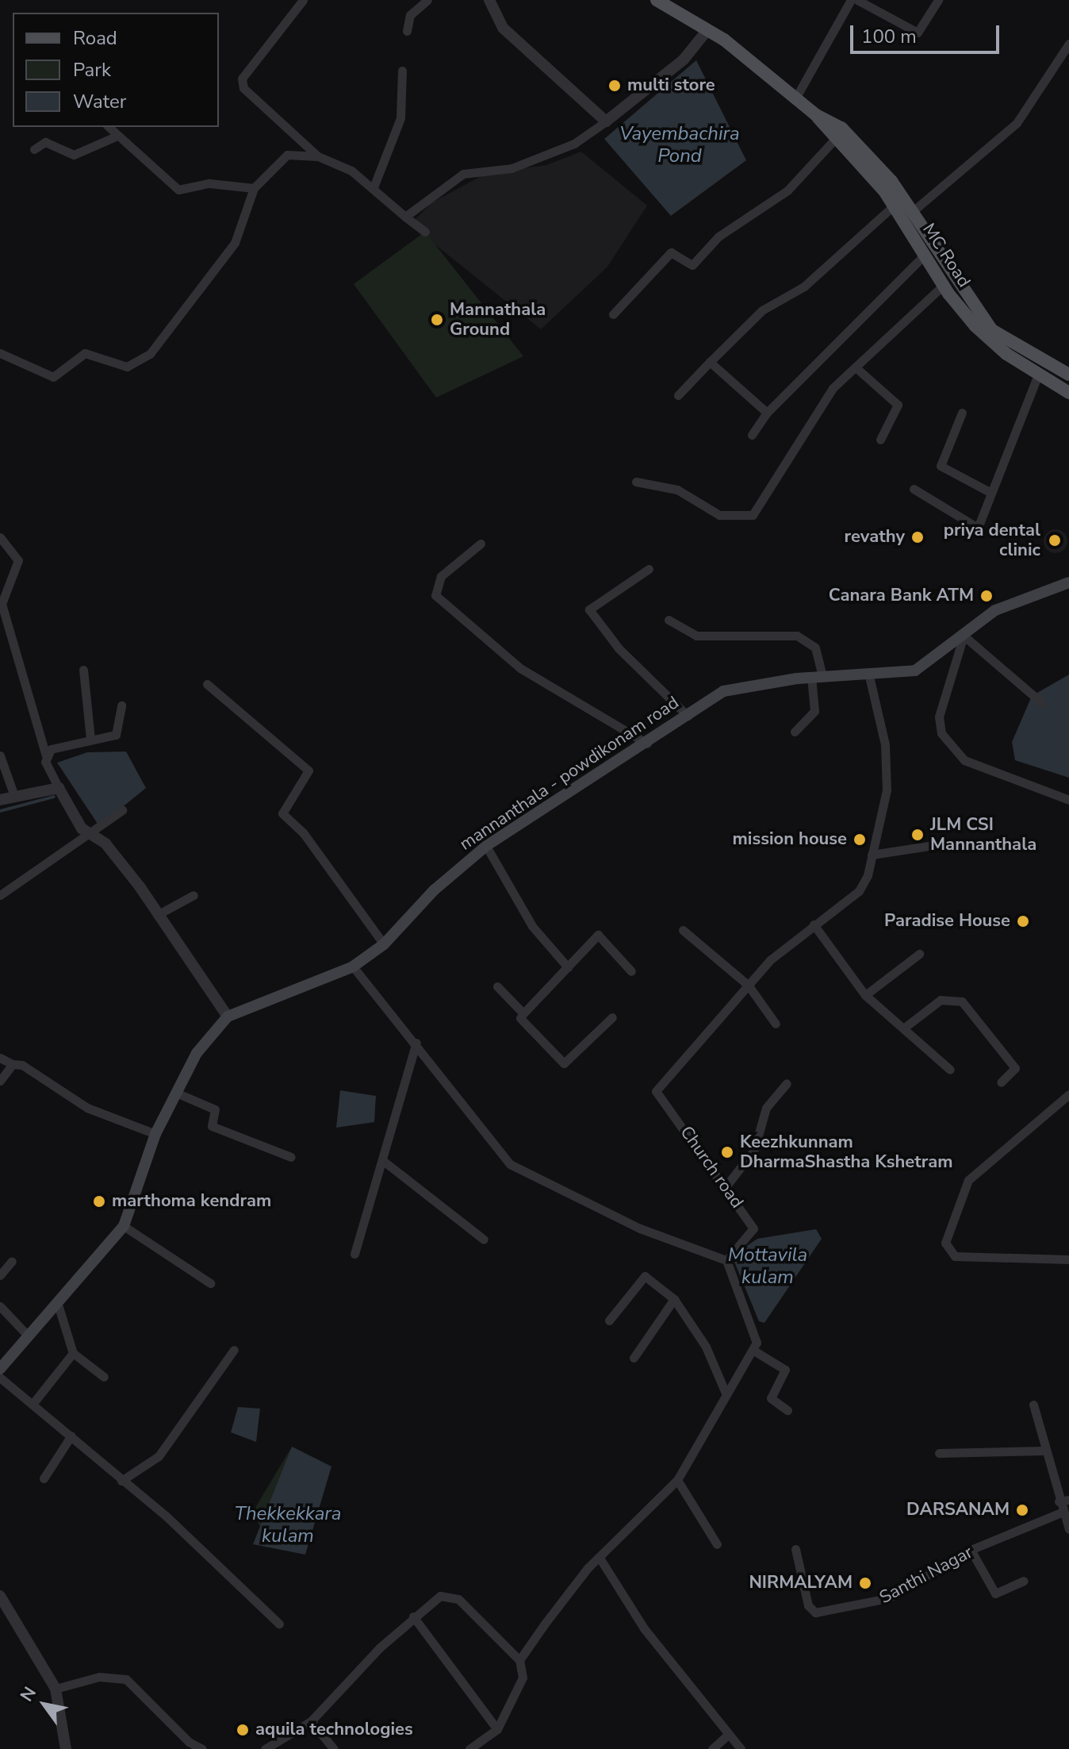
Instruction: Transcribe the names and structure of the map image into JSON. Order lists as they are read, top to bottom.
{
  "streets": {
    "main road": ["MC Road", "mannanthala - powdikonam road"],
    "street": ["Church road", "Santhi Nagar"]
  },
  "crossings": [
    ["mannanthala - powdikonam road", "Church road"]
  ],
  "water": ["Vayembachira Pond", "Mottavila kulam", "Thekkekkara kulam"],
  "places": [
    "multi store",
    "Mannathala Ground",
    "revathy",
    "priya dental clinic",
    "Canara Bank ATM",
    "JLM CSI Mannanthala",
    "mission house",
    "Paradise House",
    "Keezhkunnam DharmaShastha Kshetram",
    "marthoma kendram",
    "DARSANAM",
    "NIRMALYAM",
    "aquila technologies"
  ],
  "legend": ["Road", "Park", "Water"],
  "scale_bar": "100 m",
  "north": "top left"
}
